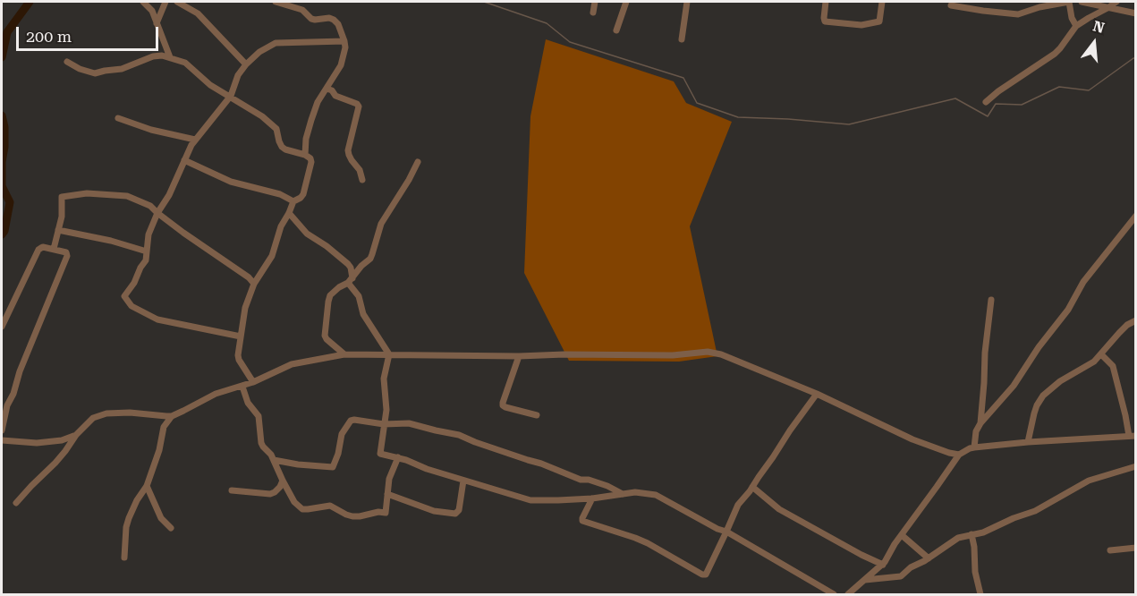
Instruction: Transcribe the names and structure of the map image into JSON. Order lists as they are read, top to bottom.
{
  "scale_bar": "200 m",
  "north": "top"
}
